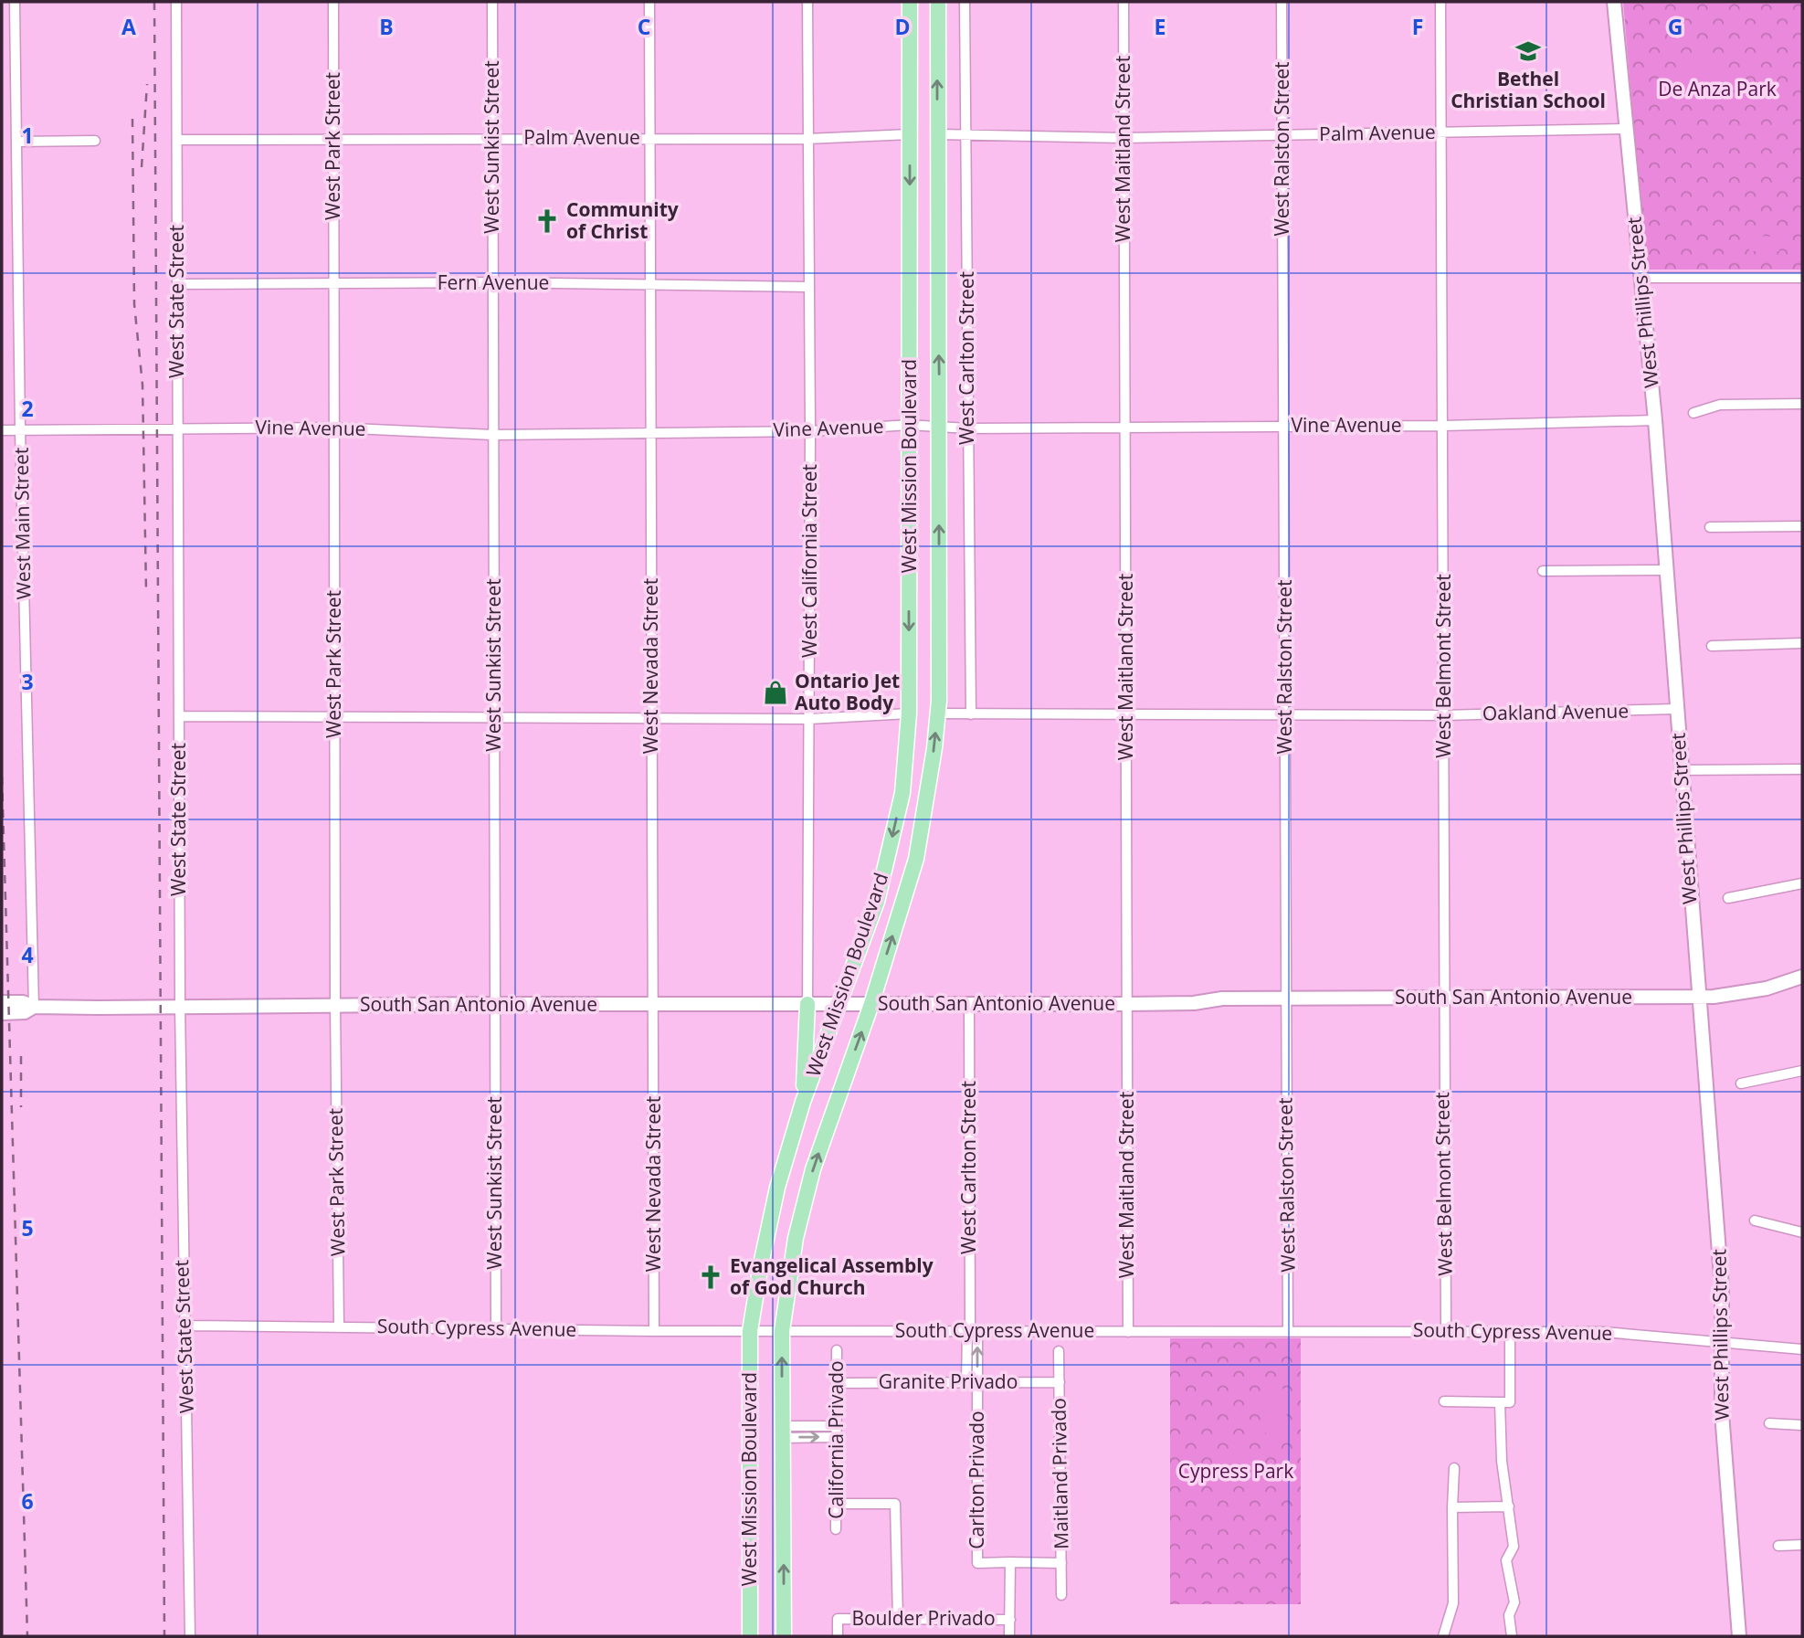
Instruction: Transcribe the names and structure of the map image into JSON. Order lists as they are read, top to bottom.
{
  "streets": {
    "main road": ["West Mission Boulevard"],
    "street": [
      "Palm Avenue",
      "West Park Street",
      "West Sunkist Street",
      "West Maitland Street",
      "West Ralston Street",
      "Fern Avenue",
      "West State Street",
      "West Phillips Street",
      "West Carlton Street",
      "Vine Avenue",
      "West Main Street",
      "West California Street",
      "West Nevada Street",
      "West Belmont Street",
      "Oakland Avenue",
      "South San Antonio Avenue",
      "South Cypress Avenue",
      "Granite Privado",
      "California Privado",
      "Maitland Privado",
      "Carlton Privado",
      "Boulder Privado"
    ]
  },
  "crossings": [
    ["Palm Avenue", "West Park Street"],
    ["Palm Avenue", "West Sunkist Street"],
    ["Palm Avenue", "West Maitland Street"],
    ["Palm Avenue", "West Ralston Street"],
    ["Palm Avenue", "West State Street"],
    ["Palm Avenue", "West Phillips Street"],
    ["Palm Avenue", "West Carlton Street"],
    ["Palm Avenue", "West Mission Boulevard"],
    ["Palm Avenue", "West California Street"],
    ["Palm Avenue", "West Nevada Street"],
    ["Palm Avenue", "West Belmont Street"],
    ["West Park Street", "Fern Avenue"],
    ["West Park Street", "Vine Avenue"],
    ["West Park Street", "South San Antonio Avenue"],
    ["West Park Street", "South Cypress Avenue"],
    ["West Sunkist Street", "Fern Avenue"],
    ["West Sunkist Street", "Vine Avenue"],
    ["West Sunkist Street", "South San Antonio Avenue"],
    ["West Sunkist Street", "South Cypress Avenue"],
    ["West Maitland Street", "Vine Avenue"],
    ["West Maitland Street", "Oakland Avenue"],
    ["West Maitland Street", "South San Antonio Avenue"],
    ["West Maitland Street", "South Cypress Avenue"],
    ["West Ralston Street", "Vine Avenue"],
    ["West Ralston Street", "Oakland Avenue"],
    ["West Ralston Street", "South San Antonio Avenue"],
    ["West Ralston Street", "South Cypress Avenue"],
    ["Fern Avenue", "West State Street"],
    ["Fern Avenue", "West California Street"],
    ["Fern Avenue", "West Nevada Street"],
    ["West State Street", "Vine Avenue"],
    ["West State Street", "South San Antonio Avenue"],
    ["West State Street", "South Cypress Avenue"],
    ["West Phillips Street", "Vine Avenue"],
    ["West Phillips Street", "Oakland Avenue"],
    ["West Phillips Street", "South San Antonio Avenue"],
    ["West Phillips Street", "South Cypress Avenue"],
    ["West Carlton Street", "Vine Avenue"],
    ["West Carlton Street", "Oakland Avenue"],
    ["West Carlton Street", "South San Antonio Avenue"],
    ["West Carlton Street", "South Cypress Avenue"],
    ["West Carlton Street", "Carlton Privado"],
    ["Vine Avenue", "West Mission Boulevard"],
    ["Vine Avenue", "West Main Street"],
    ["Vine Avenue", "West California Street"],
    ["Vine Avenue", "West Nevada Street"],
    ["Vine Avenue", "West Belmont Street"],
    ["West Mission Boulevard", "Oakland Avenue"],
    ["West Mission Boulevard", "South San Antonio Avenue"],
    ["West Mission Boulevard", "South Cypress Avenue"],
    ["West Main Street", "South San Antonio Avenue"],
    ["West California Street", "South San Antonio Avenue"],
    ["West Nevada Street", "South San Antonio Avenue"],
    ["West Nevada Street", "South Cypress Avenue"],
    ["West Belmont Street", "Oakland Avenue"],
    ["West Belmont Street", "South San Antonio Avenue"],
    ["West Belmont Street", "South Cypress Avenue"],
    ["South Cypress Avenue", "Carlton Privado"],
    ["Granite Privado", "California Privado"],
    ["Granite Privado", "Maitland Privado"],
    ["Granite Privado", "Carlton Privado"],
    ["Carlton Privado", "Boulder Privado"]
  ],
  "parks": ["De Anza Park", "Cypress Park"],
  "places": {
    "school or university": ["Bethel Christian School"],
    "church": ["Community of Christ", "Evangelical Assembly of God Church"],
    "shop": ["Ontario Jet Auto Body"]
  },
  "grid": {
    "columns": [
      "A",
      "B",
      "C",
      "D",
      "E",
      "F",
      "G"
    ],
    "rows": [
      "1",
      "2",
      "3",
      "4",
      "5",
      "6"
    ]
  }
}
